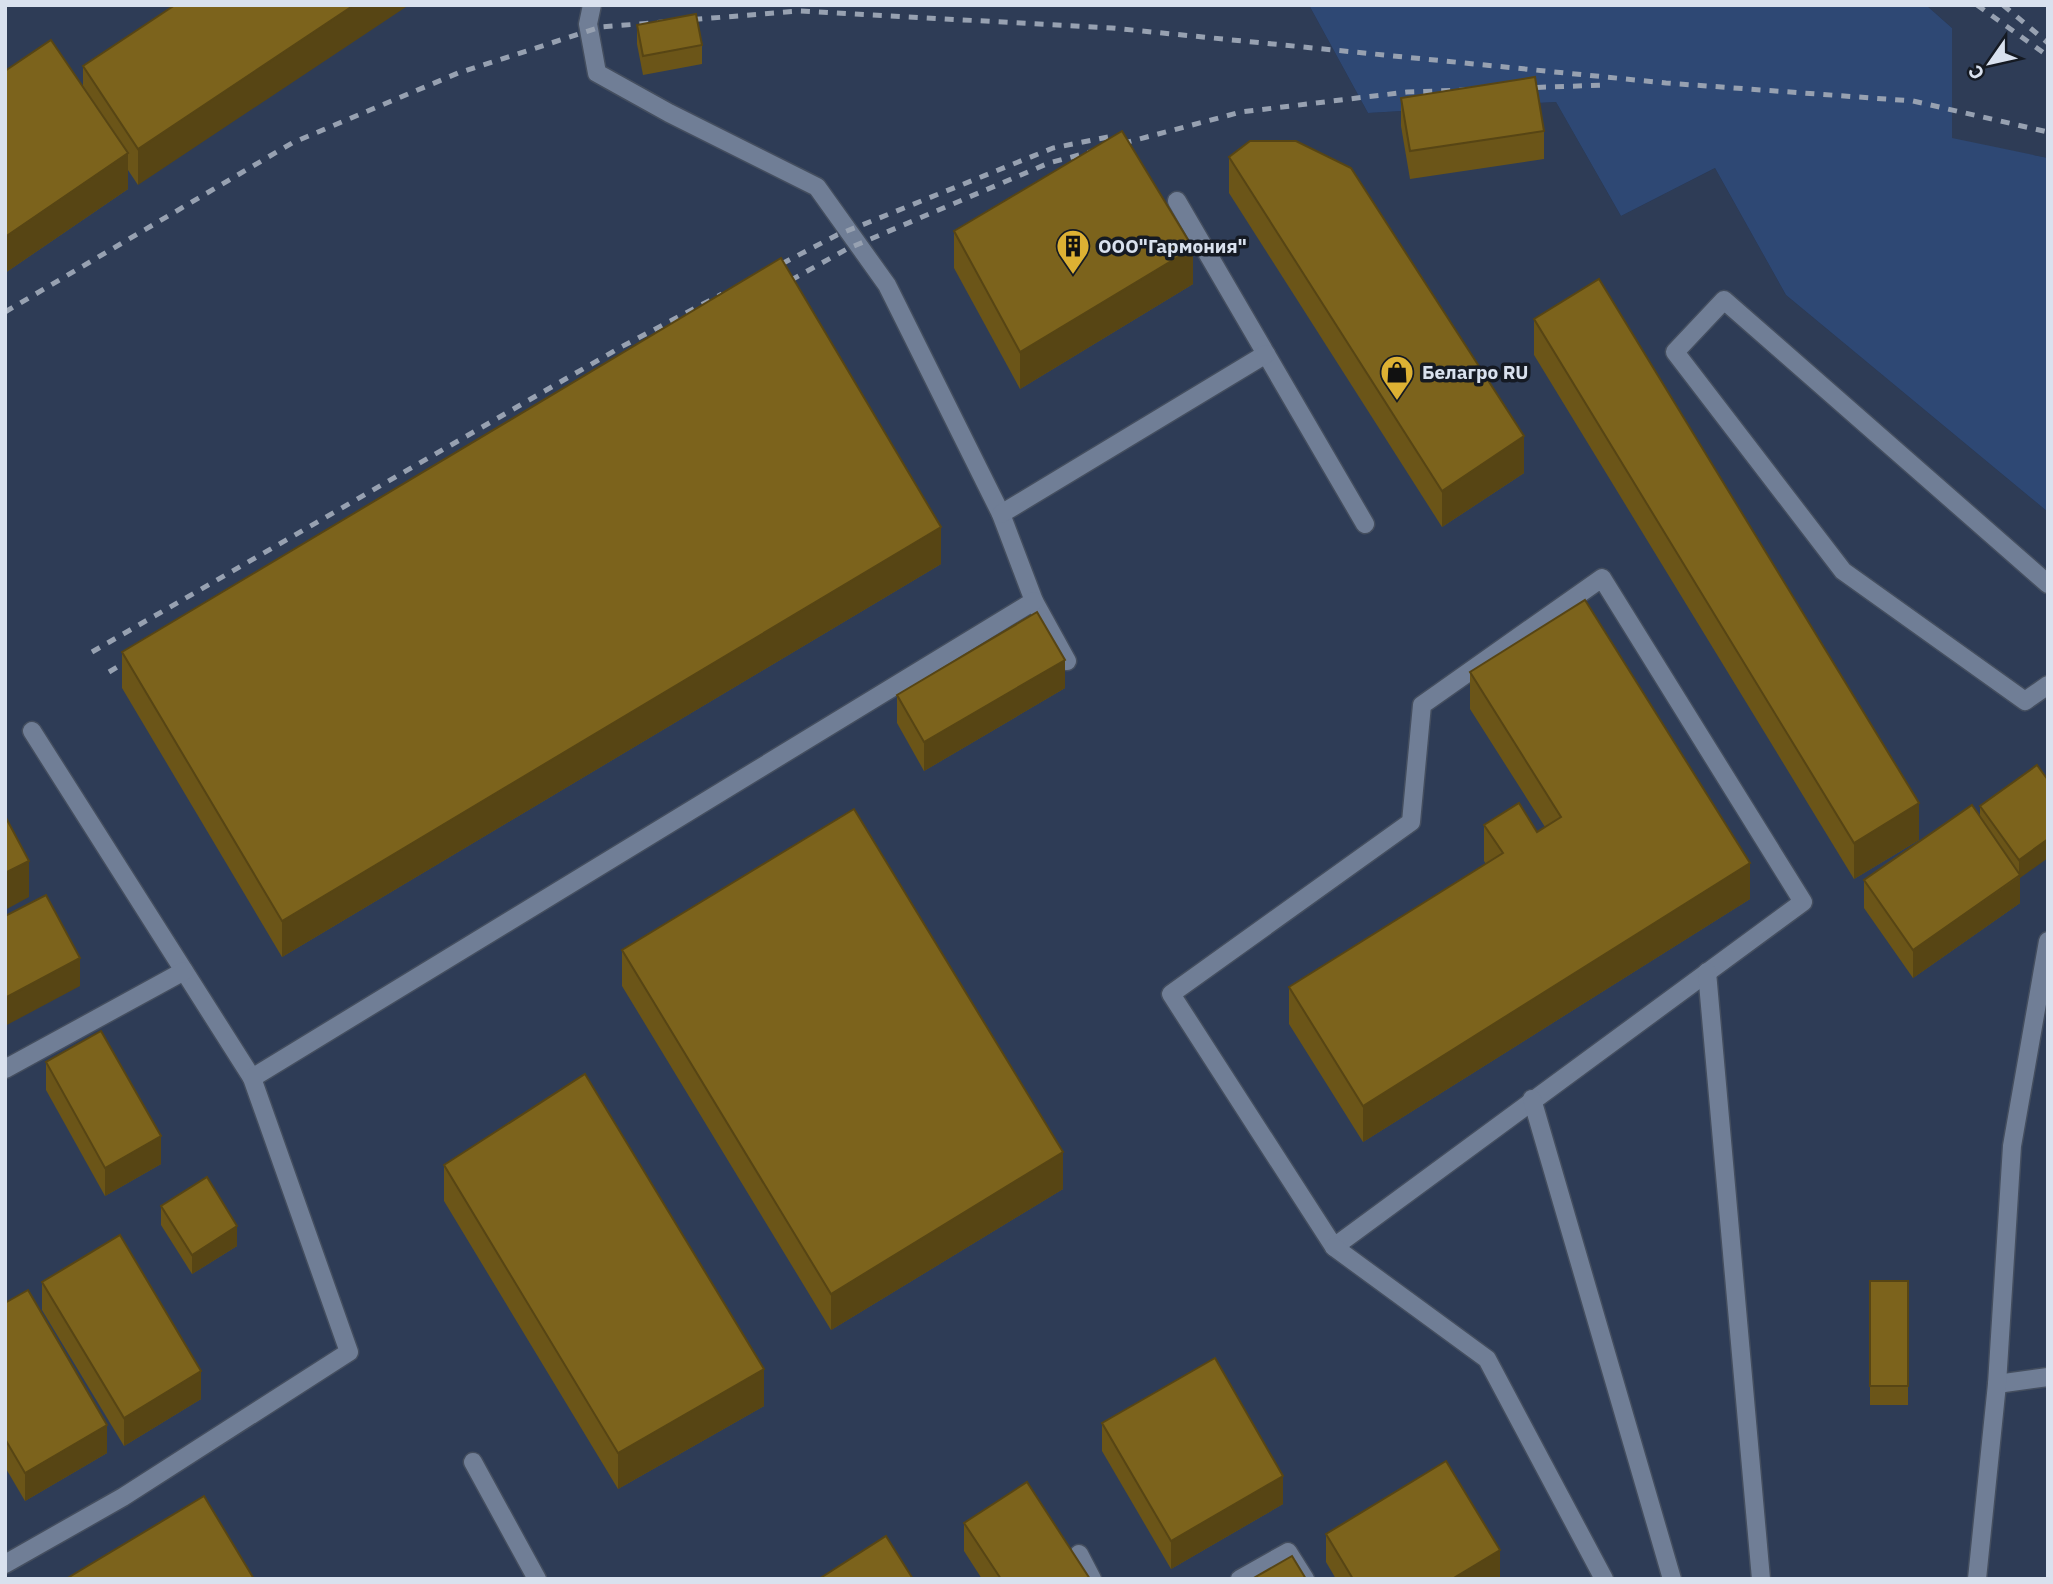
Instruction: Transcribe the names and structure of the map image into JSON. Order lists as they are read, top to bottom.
{
  "places": {
    "building": ["ООО\"Гармония\""],
    "shop": ["Белагро RU"]
  },
  "north": "bottom left"
}
